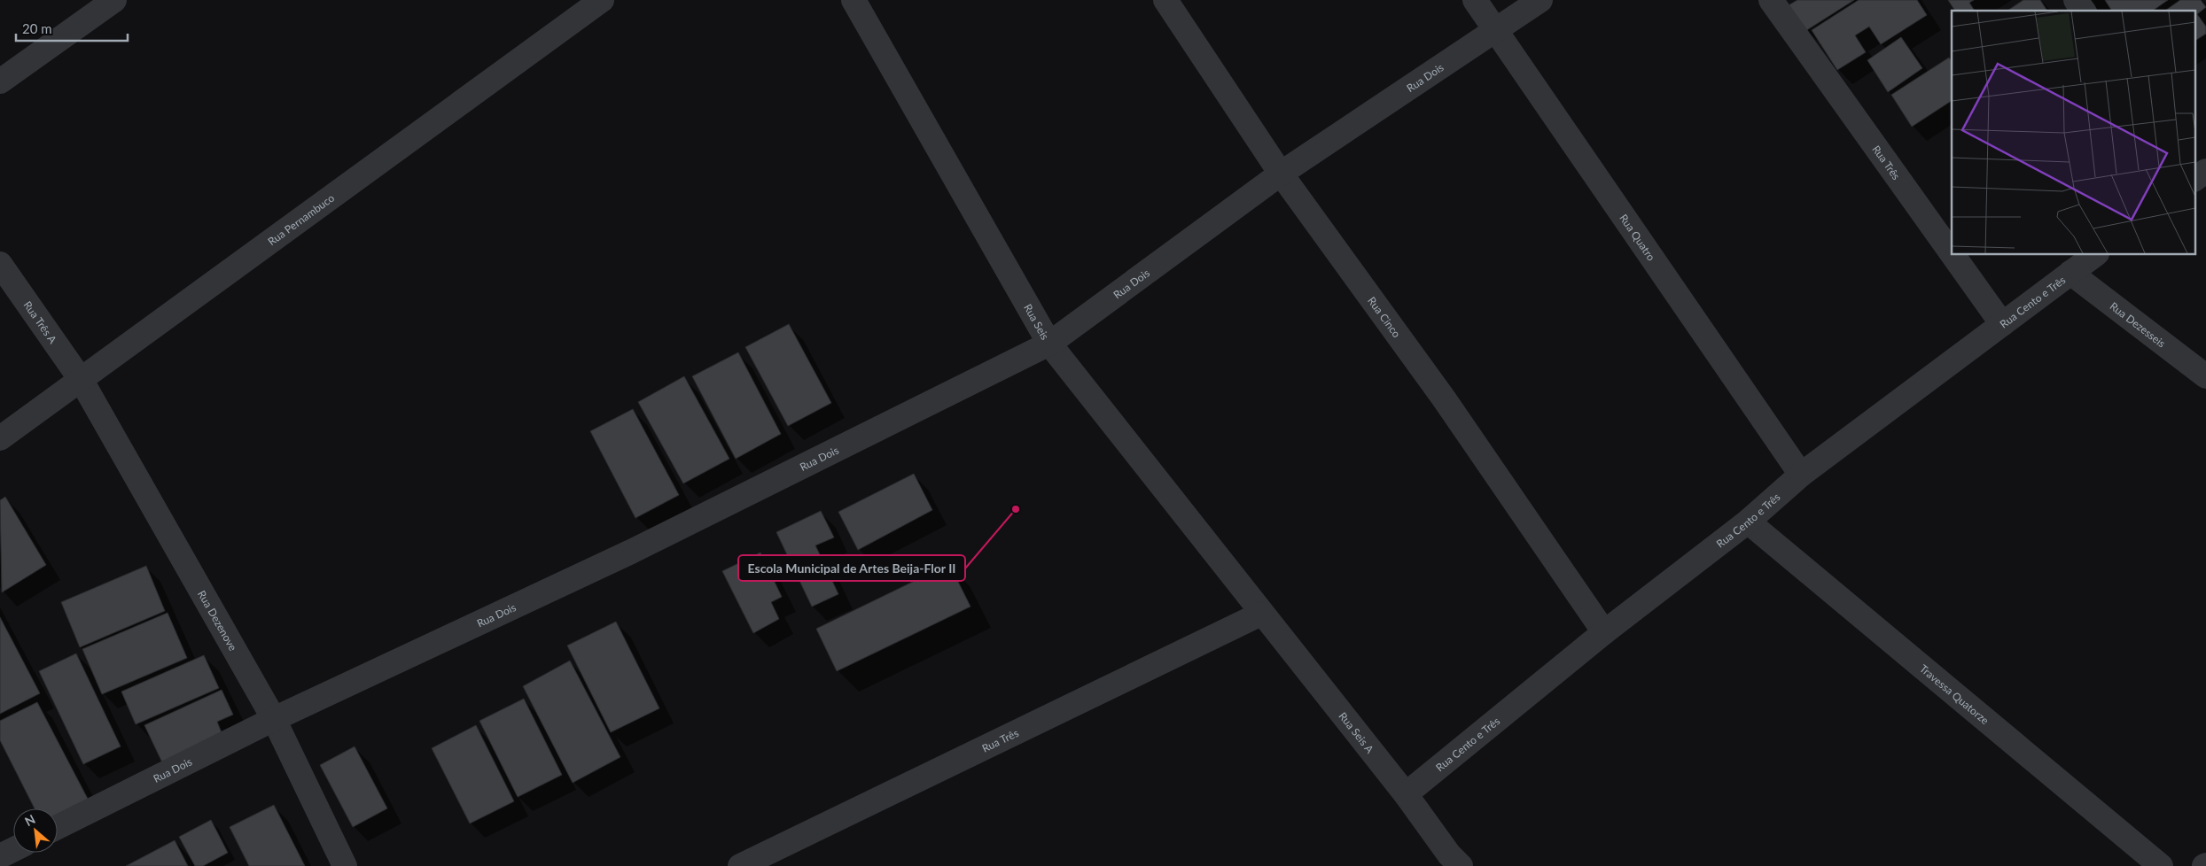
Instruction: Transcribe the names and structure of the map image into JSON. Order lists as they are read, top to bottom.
{
  "streets": {
    "street": [
      "Rua Dois",
      "Rua Três",
      "Rua Pernambuco",
      "Rua Quatro",
      "Rua Cento e Três",
      "Rua Cinco",
      "Rua Seis",
      "Rua Três A",
      "Rua Dezesseis",
      "Rua Dezenove",
      "Travessa Quatorze",
      "Rua Seis A"
    ]
  },
  "crossings": [
    ["Rua Dois", "Rua Quatro"],
    ["Rua Dois", "Rua Cinco"],
    ["Rua Dois", "Rua Seis"],
    ["Rua Dois", "Rua Dezenove"],
    ["Rua Três", "Rua Cento e Três"],
    ["Rua Três", "Rua Seis"],
    ["Rua Três", "Rua Seis A"],
    ["Rua Pernambuco", "Rua Três A"],
    ["Rua Pernambuco", "Rua Dezenove"],
    ["Rua Quatro", "Rua Cento e Três"],
    ["Rua Cento e Três", "Rua Cinco"],
    ["Rua Cento e Três", "Rua Dezesseis"],
    ["Rua Cento e Três", "Travessa Quatorze"],
    ["Rua Cento e Três", "Rua Seis A"],
    ["Rua Seis", "Rua Seis A"],
    ["Rua Três A", "Rua Dezenove"]
  ],
  "places": ["Escola Municipal de Artes Beija-Flor II"],
  "scale_bar": "20 m",
  "north": "top left"
}
